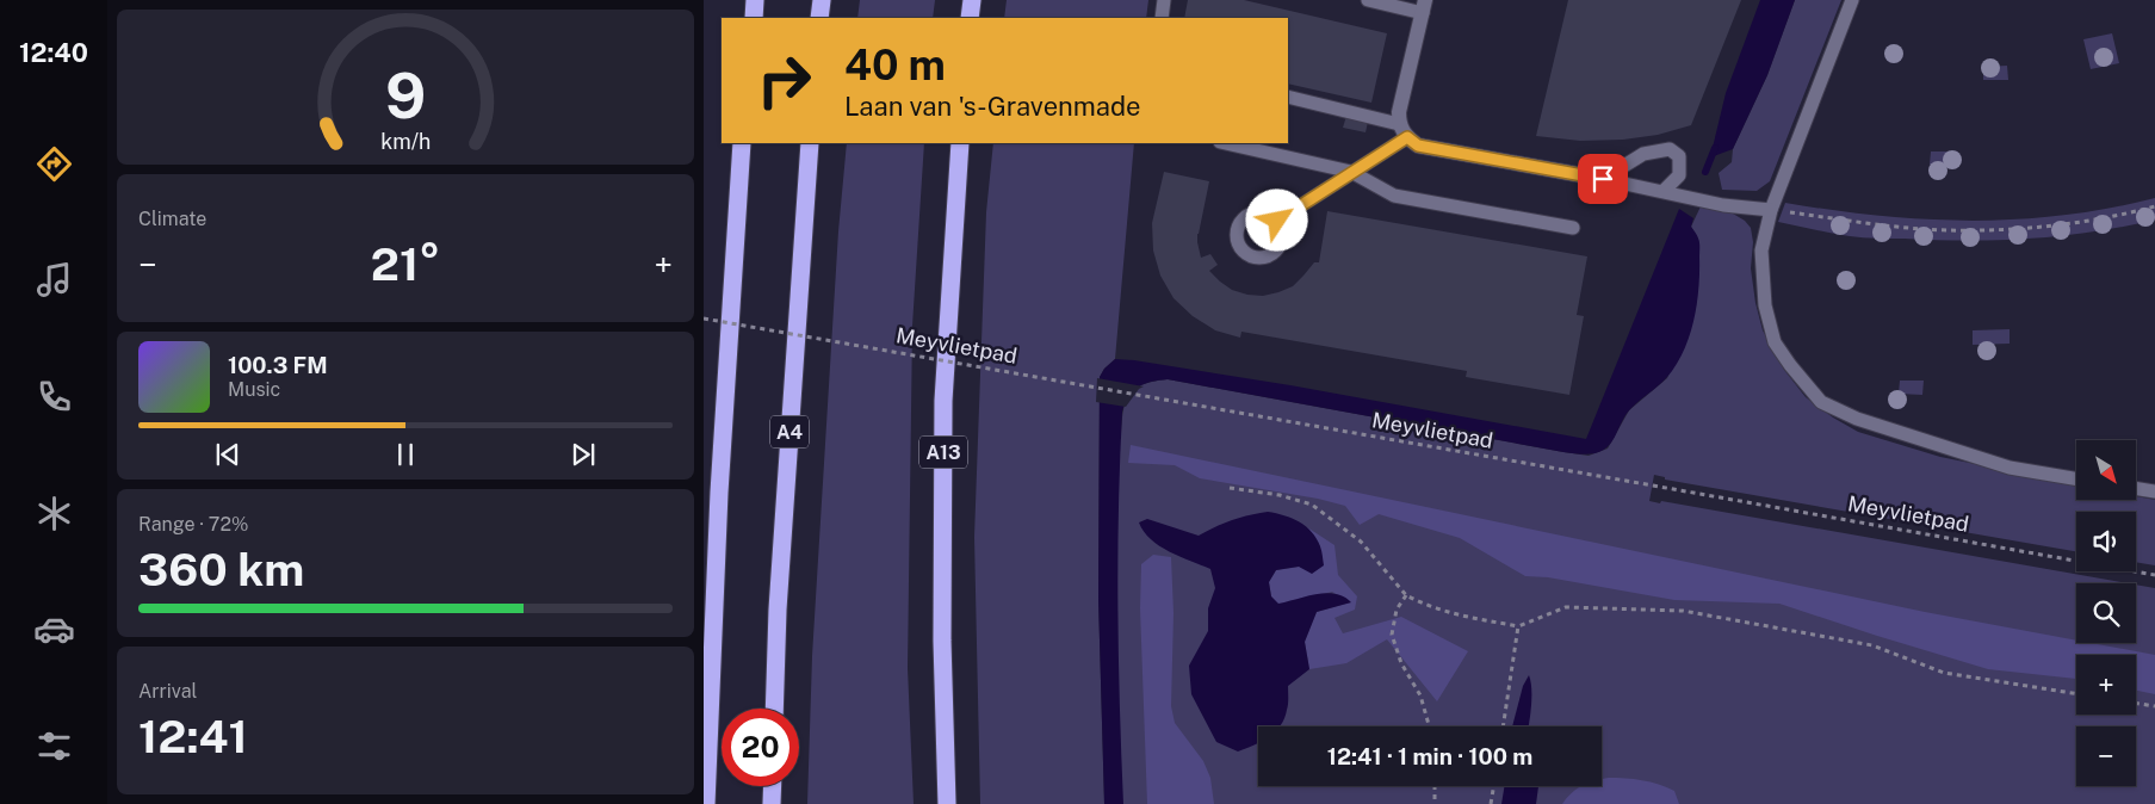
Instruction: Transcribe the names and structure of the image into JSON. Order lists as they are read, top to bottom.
{
  "streets": {
    "highway": ["A4", "A13"],
    "path": ["Meyvlietpad"]
  },
  "north": "bottom right",
  "page": {
    "tabs": "12:40",
    "turn": ["40 m", "Laan van 's-Gravenmade"],
    "tile": [
      "Climate",
      ["Range · 72%", "360 km"],
      ["Arrival", "12:41"]
    ],
    "heat": ["−", "21°", "+"],
    "song": ["100.3 FM", "Music"],
    "map_buttons": ["+", "−"],
    "limit": "20",
    "trip": "12:41 · 1 min · 100 m",
    "gauge": ["9", "km/h"]
  }
}
